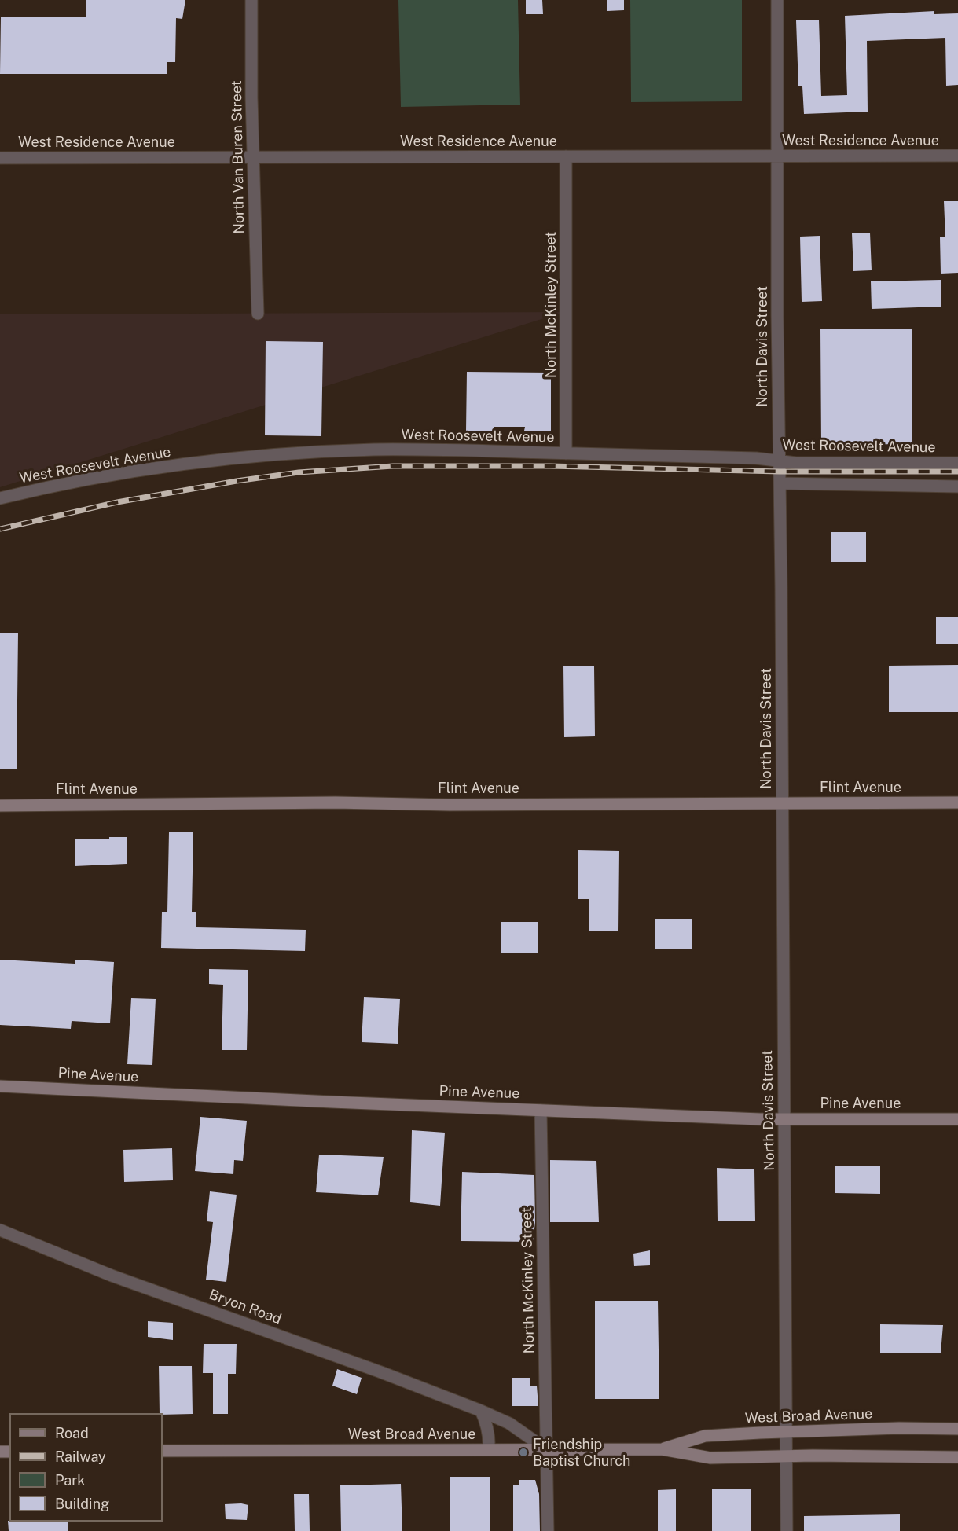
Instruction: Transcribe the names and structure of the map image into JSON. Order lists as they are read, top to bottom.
{
  "streets": {
    "main road": ["Flint Avenue", "Pine Avenue", "West Broad Avenue"],
    "street": [
      "West Residence Avenue",
      "North Van Buren Street",
      "North McKinley Street",
      "North Davis Street",
      "West Roosevelt Avenue",
      "Bryon Road"
    ]
  },
  "crossings": [
    ["West Residence Avenue", "North Van Buren Street"],
    ["West Residence Avenue", "North McKinley Street"],
    ["West Residence Avenue", "North Davis Street"],
    ["North McKinley Street", "West Roosevelt Avenue"],
    ["North McKinley Street", "Pine Avenue"],
    ["North McKinley Street", "Bryon Road"],
    ["North McKinley Street", "West Broad Avenue"],
    ["North Davis Street", "West Roosevelt Avenue"],
    ["North Davis Street", "Flint Avenue"],
    ["North Davis Street", "Pine Avenue"],
    ["North Davis Street", "West Broad Avenue"],
    ["Bryon Road", "West Broad Avenue"]
  ],
  "places": ["Friendship Baptist Church"],
  "legend": [
    "Road",
    "Railway",
    "Park",
    "Building"
  ]
}
